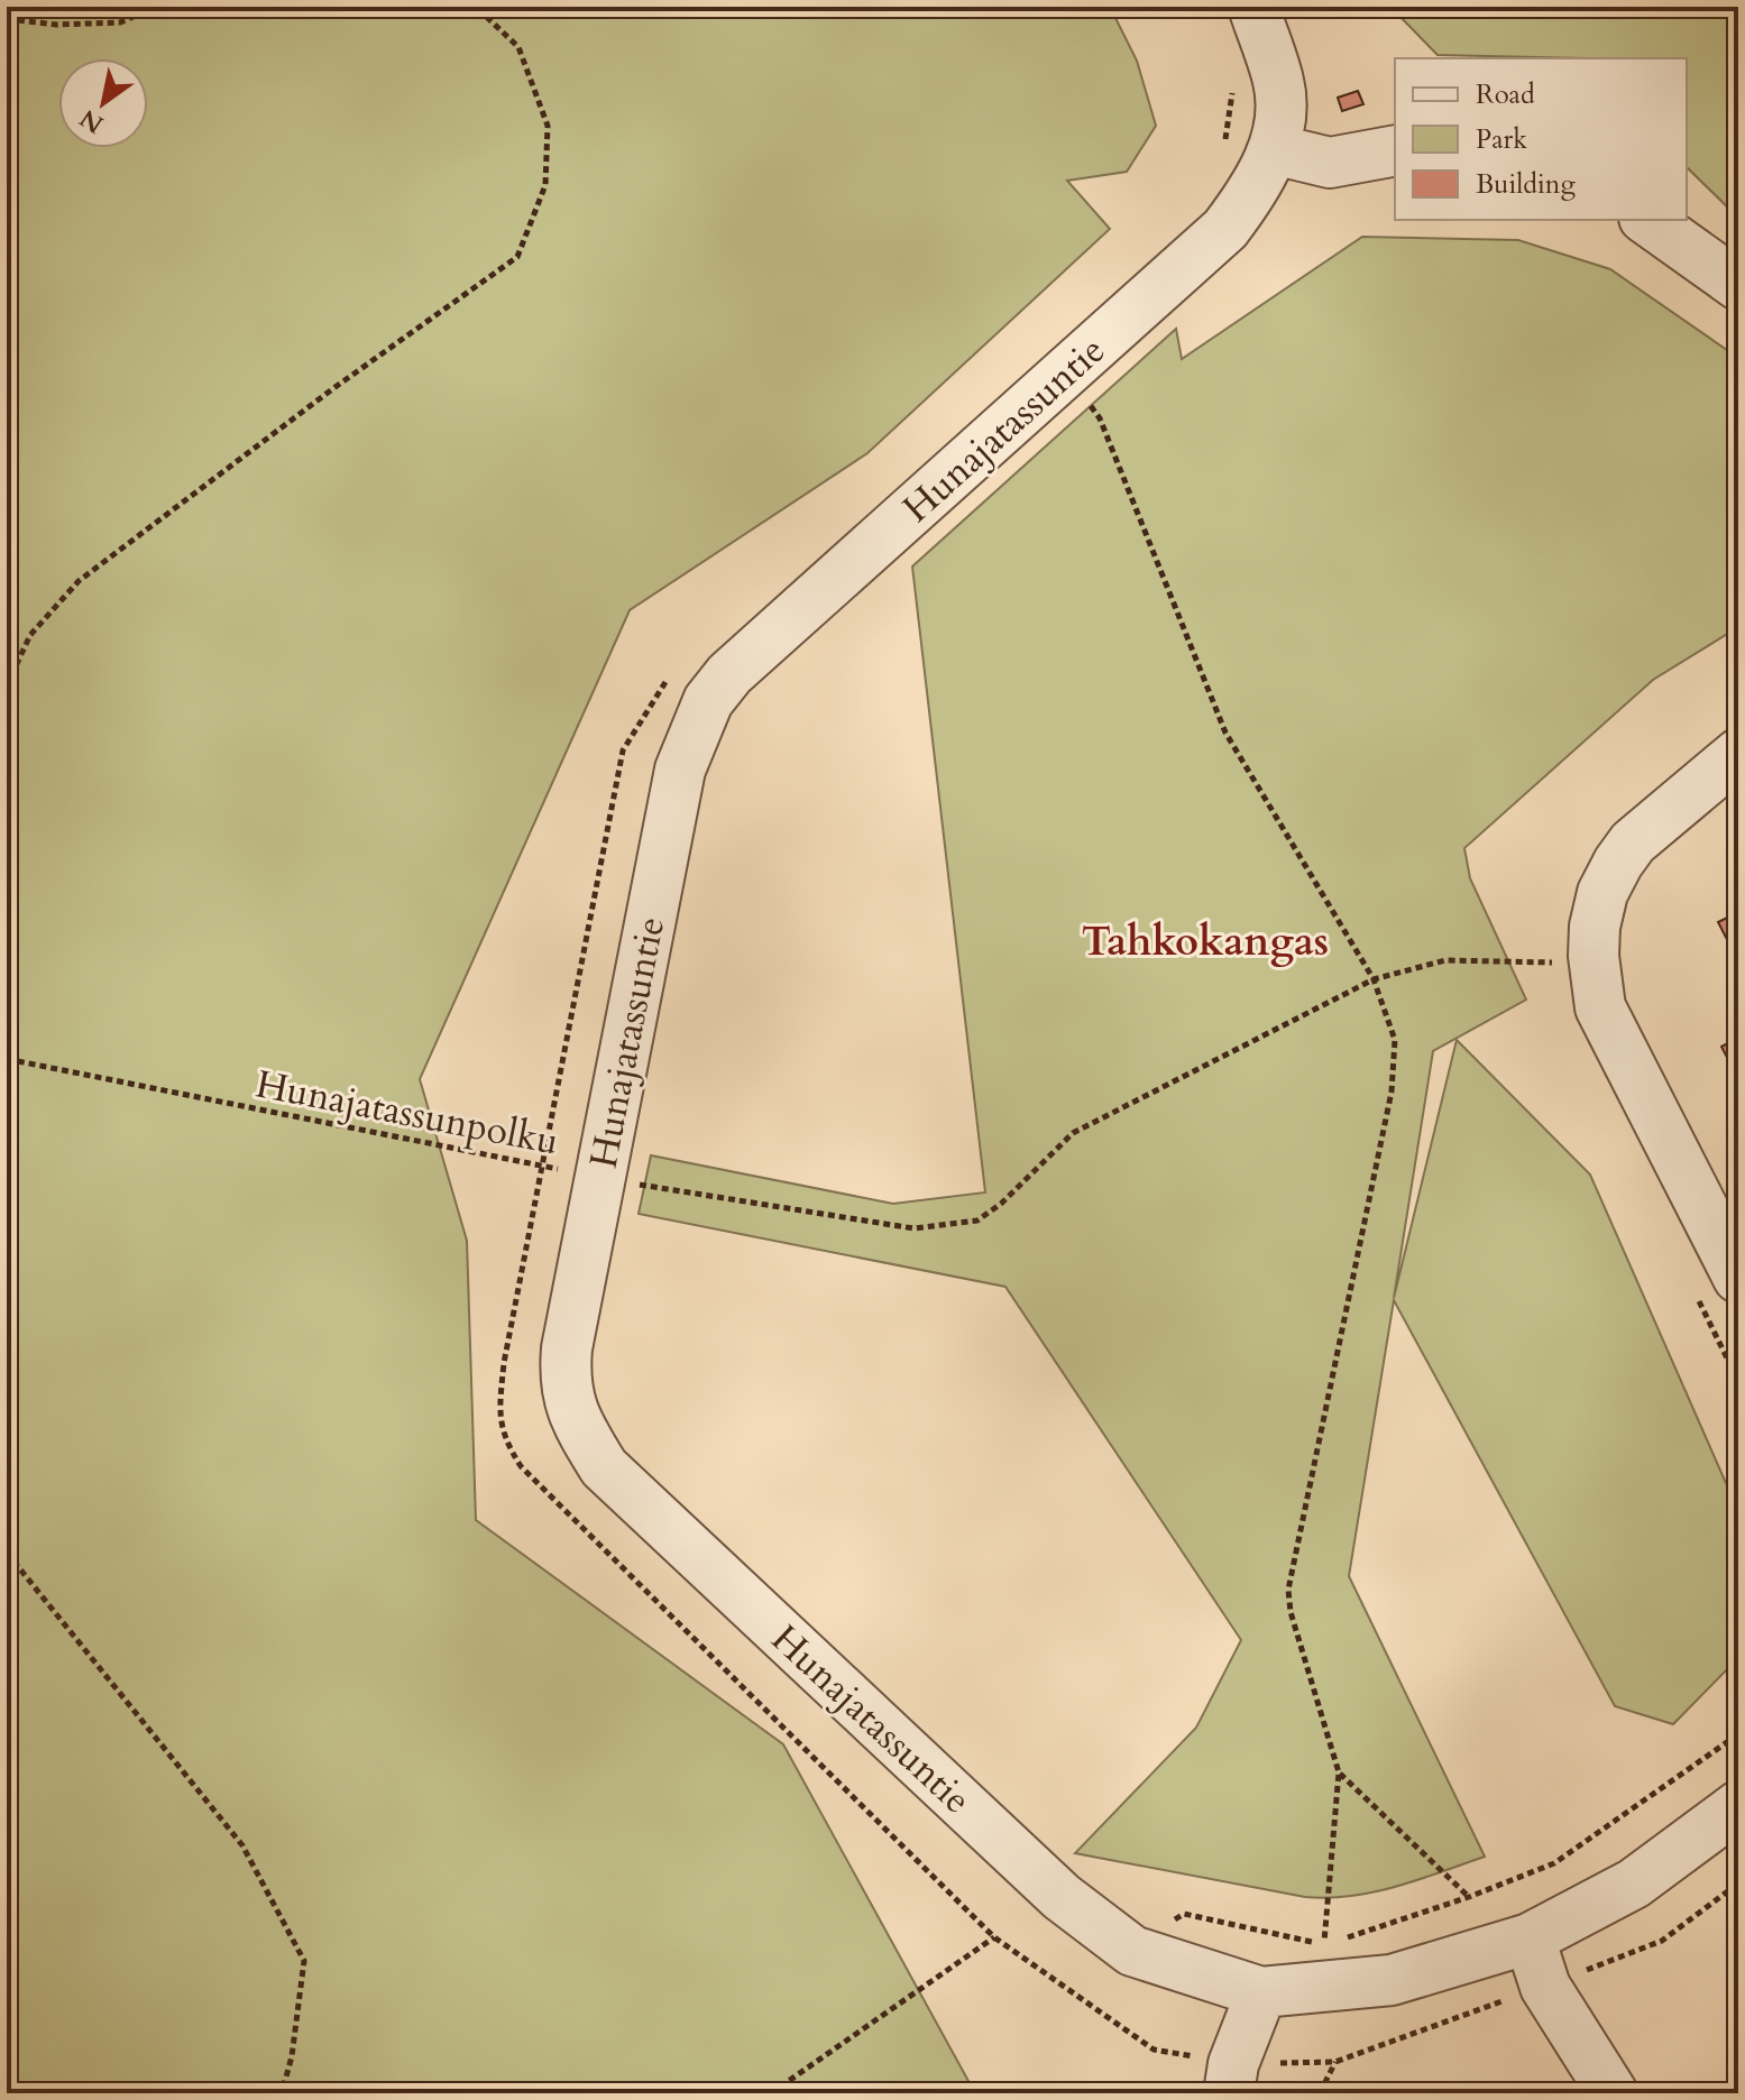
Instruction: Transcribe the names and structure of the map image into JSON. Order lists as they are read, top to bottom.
{
  "streets": {
    "street": ["Hunajatassuntie"],
    "path": ["Hunajatassunpolku"]
  },
  "crossings": [
    ["Hunajatassuntie", "Hunajatassunpolku"]
  ],
  "districts": ["Tahkokangas"],
  "legend": ["Road", "Park", "Building"],
  "north": "bottom left"
}
